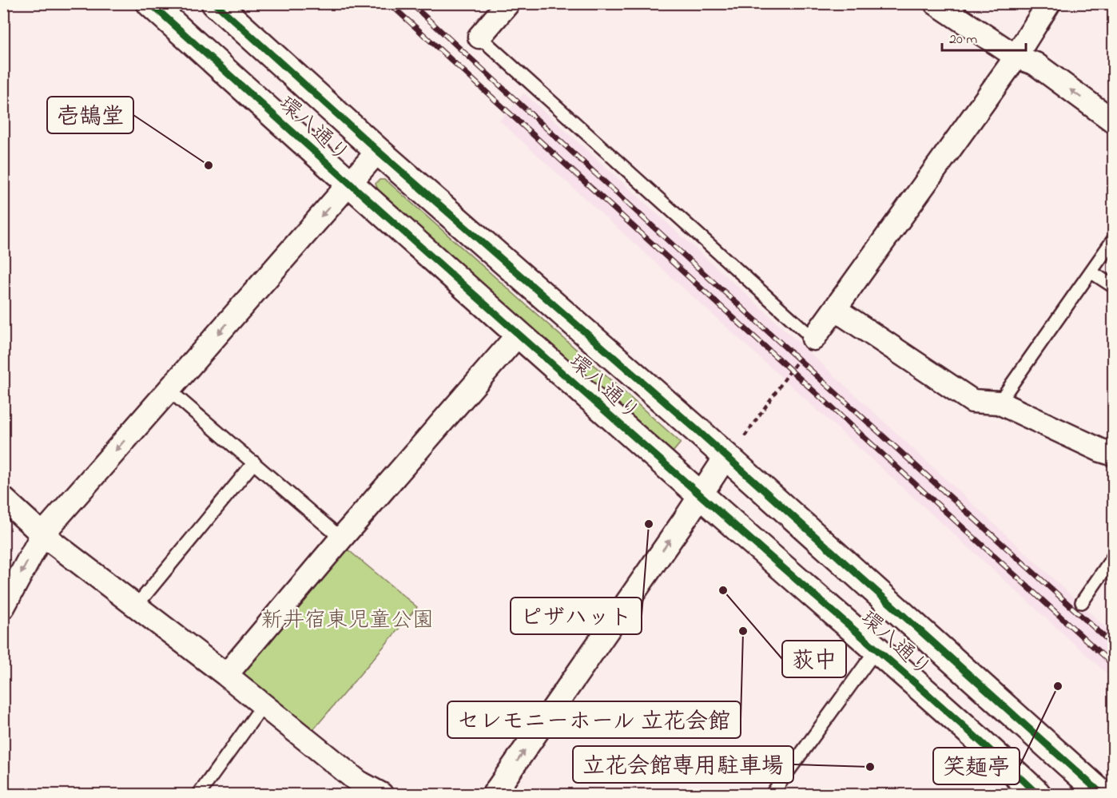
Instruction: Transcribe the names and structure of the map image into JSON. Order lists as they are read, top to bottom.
{
  "streets": {
    "main road": ["環八通り"]
  },
  "parks": ["新井宿東児童公園"],
  "places": [
    "壱鵠堂",
    "ピザハット",
    "荻中",
    "セレモニーホール 立花会館",
    "笑麺亭",
    "立花会館専用駐車場"
  ],
  "scale_bar": "20 m"
}
